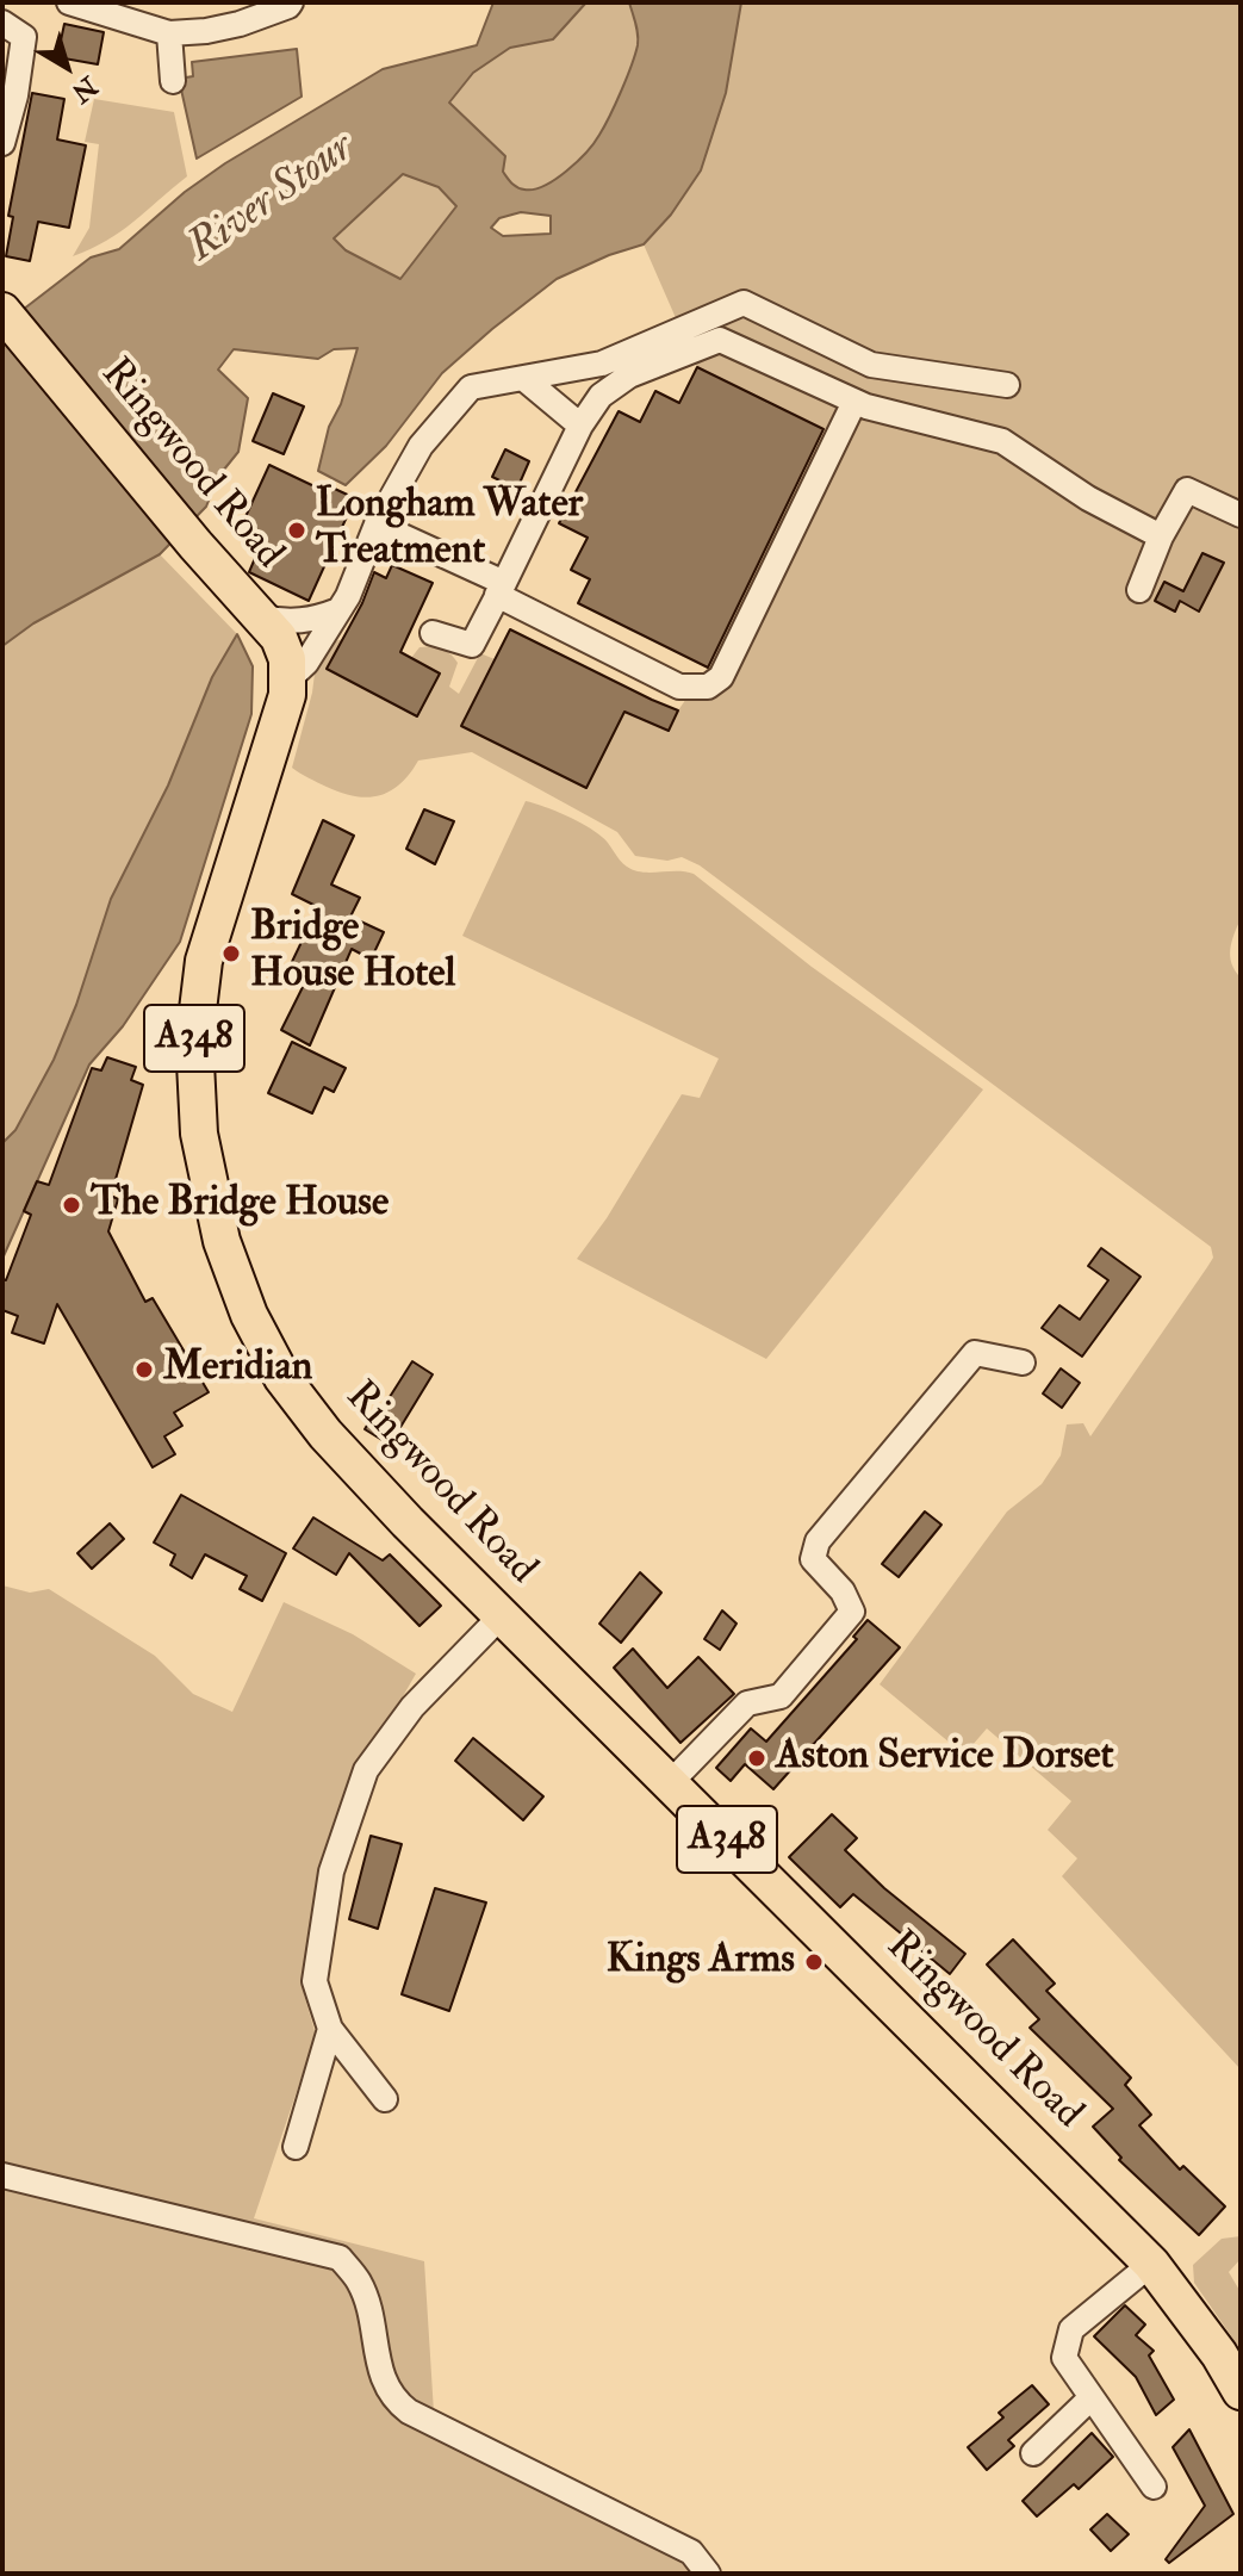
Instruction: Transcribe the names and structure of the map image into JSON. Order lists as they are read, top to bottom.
{
  "streets": {
    "highway": ["Ringwood Road", "A348"]
  },
  "water": ["River Stour"],
  "places": [
    "Longham Water Treatment",
    "Bridge House Hotel",
    "The Bridge House",
    "Meridian",
    "Aston Service Dorset",
    "Kings Arms"
  ],
  "north": "bottom right"
}
